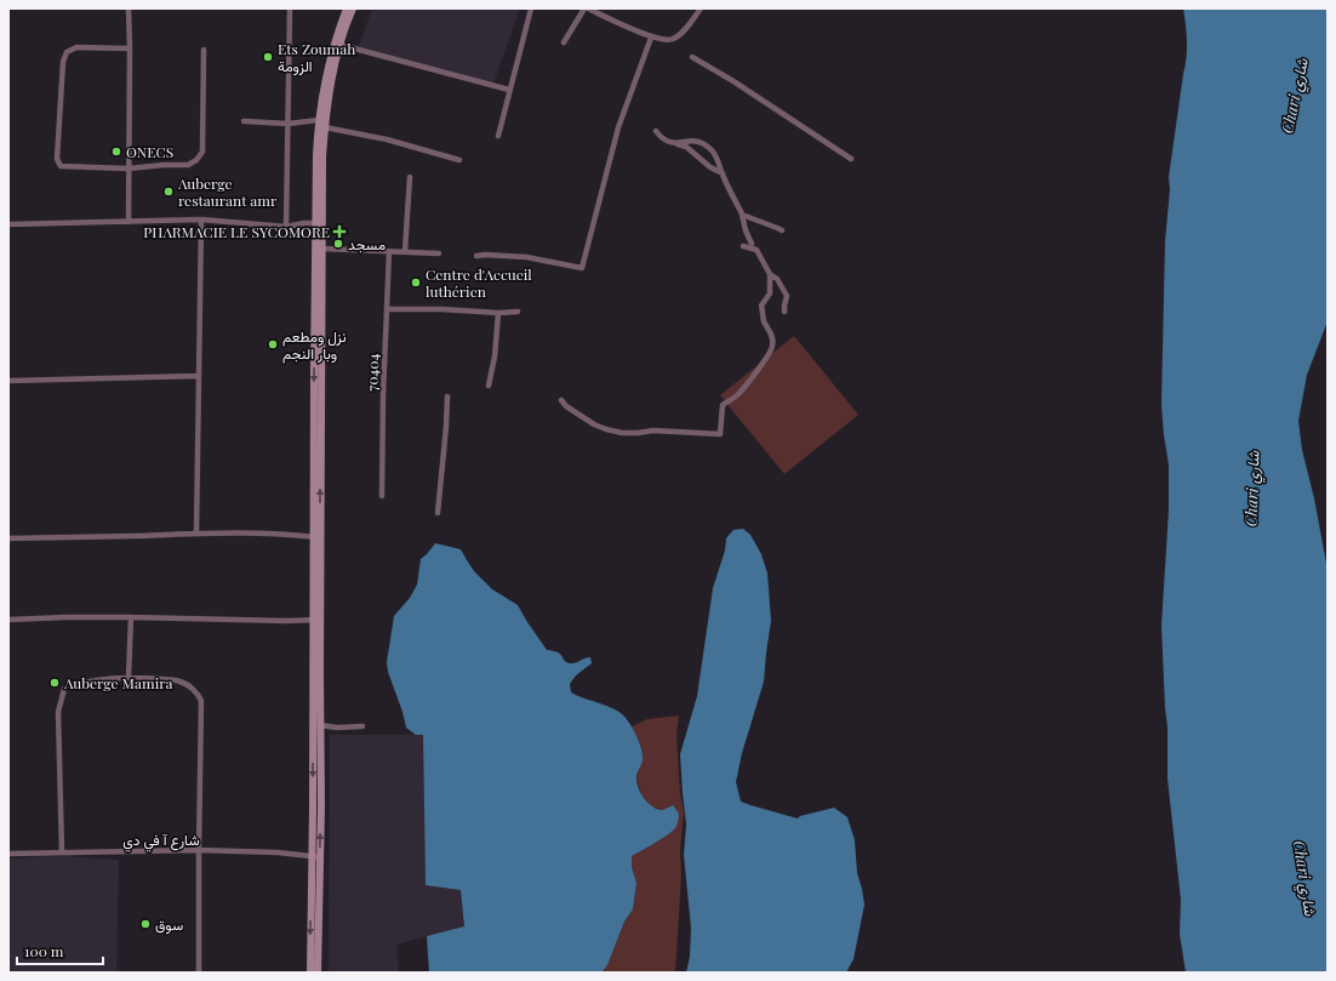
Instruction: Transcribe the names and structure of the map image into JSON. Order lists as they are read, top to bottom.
{
  "streets": {
    "street": ["70404", "شارع آ في دي"]
  },
  "water": ["Chari شاري"],
  "places": {
    "other": [
      "Ets Zoumah الزومة",
      "ONECS",
      "Auberge restaurant amr",
      "مسجد",
      "Centre d'Accueil luthérien",
      "نزل ومطعم وبار النجم",
      "Auberge Mamira",
      "سوق"
    ],
    "health": ["PHARMACIE LE SYCOMORE"]
  },
  "scale_bar": "100 m"
}
